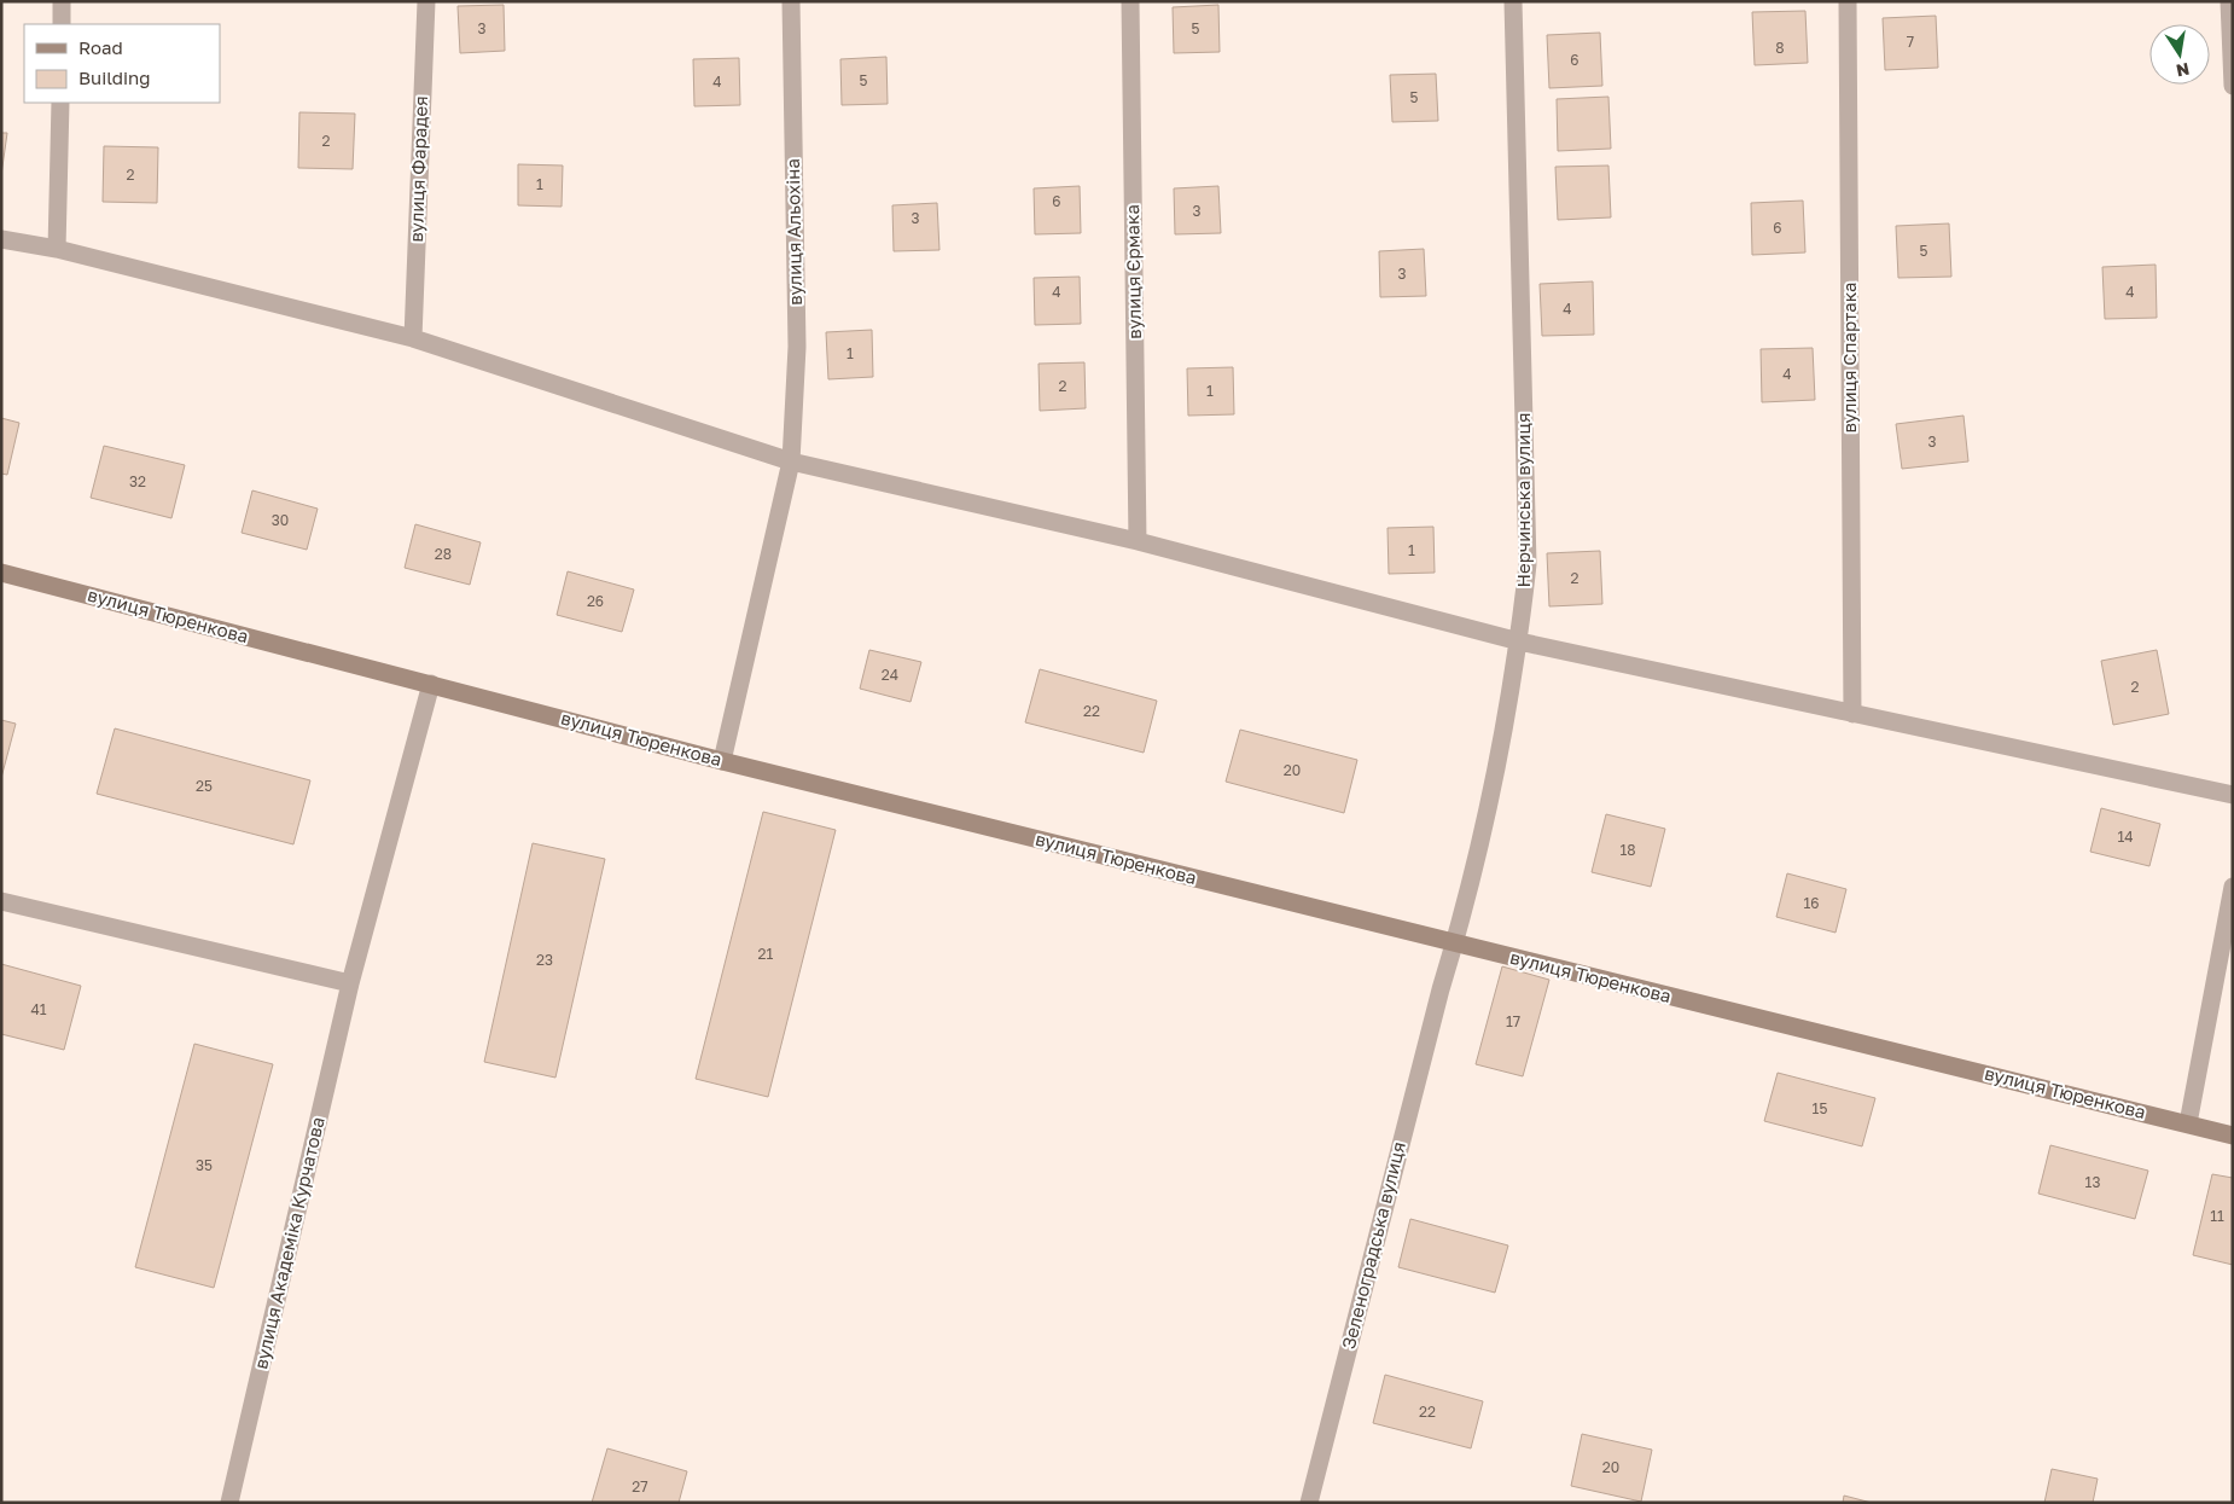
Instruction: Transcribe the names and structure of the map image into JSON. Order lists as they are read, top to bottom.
{
  "streets": {
    "street": [
      "вулиця Фарадея",
      "вулиця Альохіна",
      "вулиця Єрмака",
      "вулиця Спартака",
      "Нерчинська вулиця",
      "вулиця Тюренкова",
      "вулиця Академіка Курчатова",
      "Зеленоградська вулиця"
    ]
  },
  "crossings": [
    ["вулиця Альохіна", "вулиця Тюренкова"],
    ["Нерчинська вулиця", "вулиця Тюренкова"],
    ["Нерчинська вулиця", "Зеленоградська вулиця"],
    ["вулиця Тюренкова", "вулиця Академіка Курчатова"]
  ],
  "house_numbers": [
    "3",
    "5",
    "7",
    "8",
    "6",
    "5",
    "4",
    "5",
    "2",
    "2",
    "1",
    "6",
    "3",
    "3",
    "6",
    "5",
    "3",
    "4",
    "4",
    "4",
    "1",
    "4",
    "2",
    "1",
    "3",
    "32",
    "30",
    "1",
    "28",
    "2",
    "26",
    "24",
    "2",
    "22",
    "20",
    "25",
    "14",
    "18",
    "16",
    "21",
    "23",
    "41",
    "17",
    "15",
    "35",
    "13",
    "11",
    "22",
    "20",
    "27"
  ],
  "legend": ["Road", "Building"],
  "north": "bottom"
}
